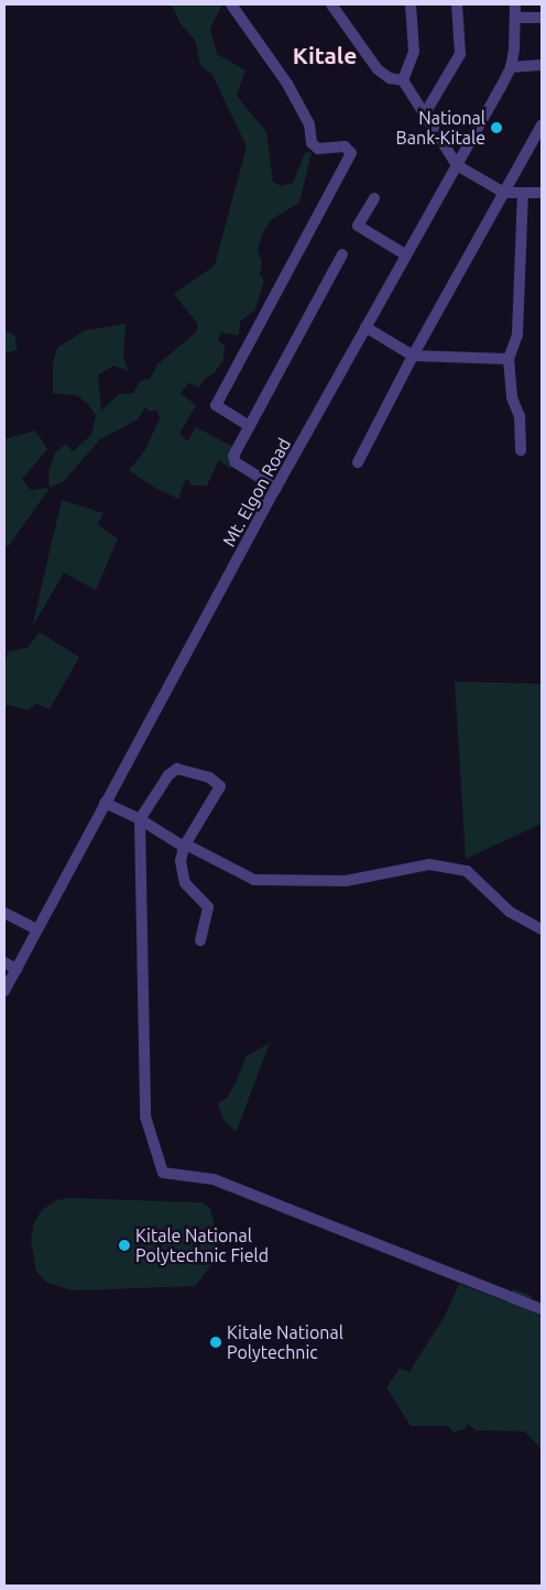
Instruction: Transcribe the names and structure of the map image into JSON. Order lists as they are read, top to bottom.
{
  "streets": {
    "street": ["Mt. Elgon Road"]
  },
  "districts": ["Kitale"],
  "places": ["National Bank-Kitale", "Kitale National Polytechnic Field", "Kitale National Polytechnic"]
}
